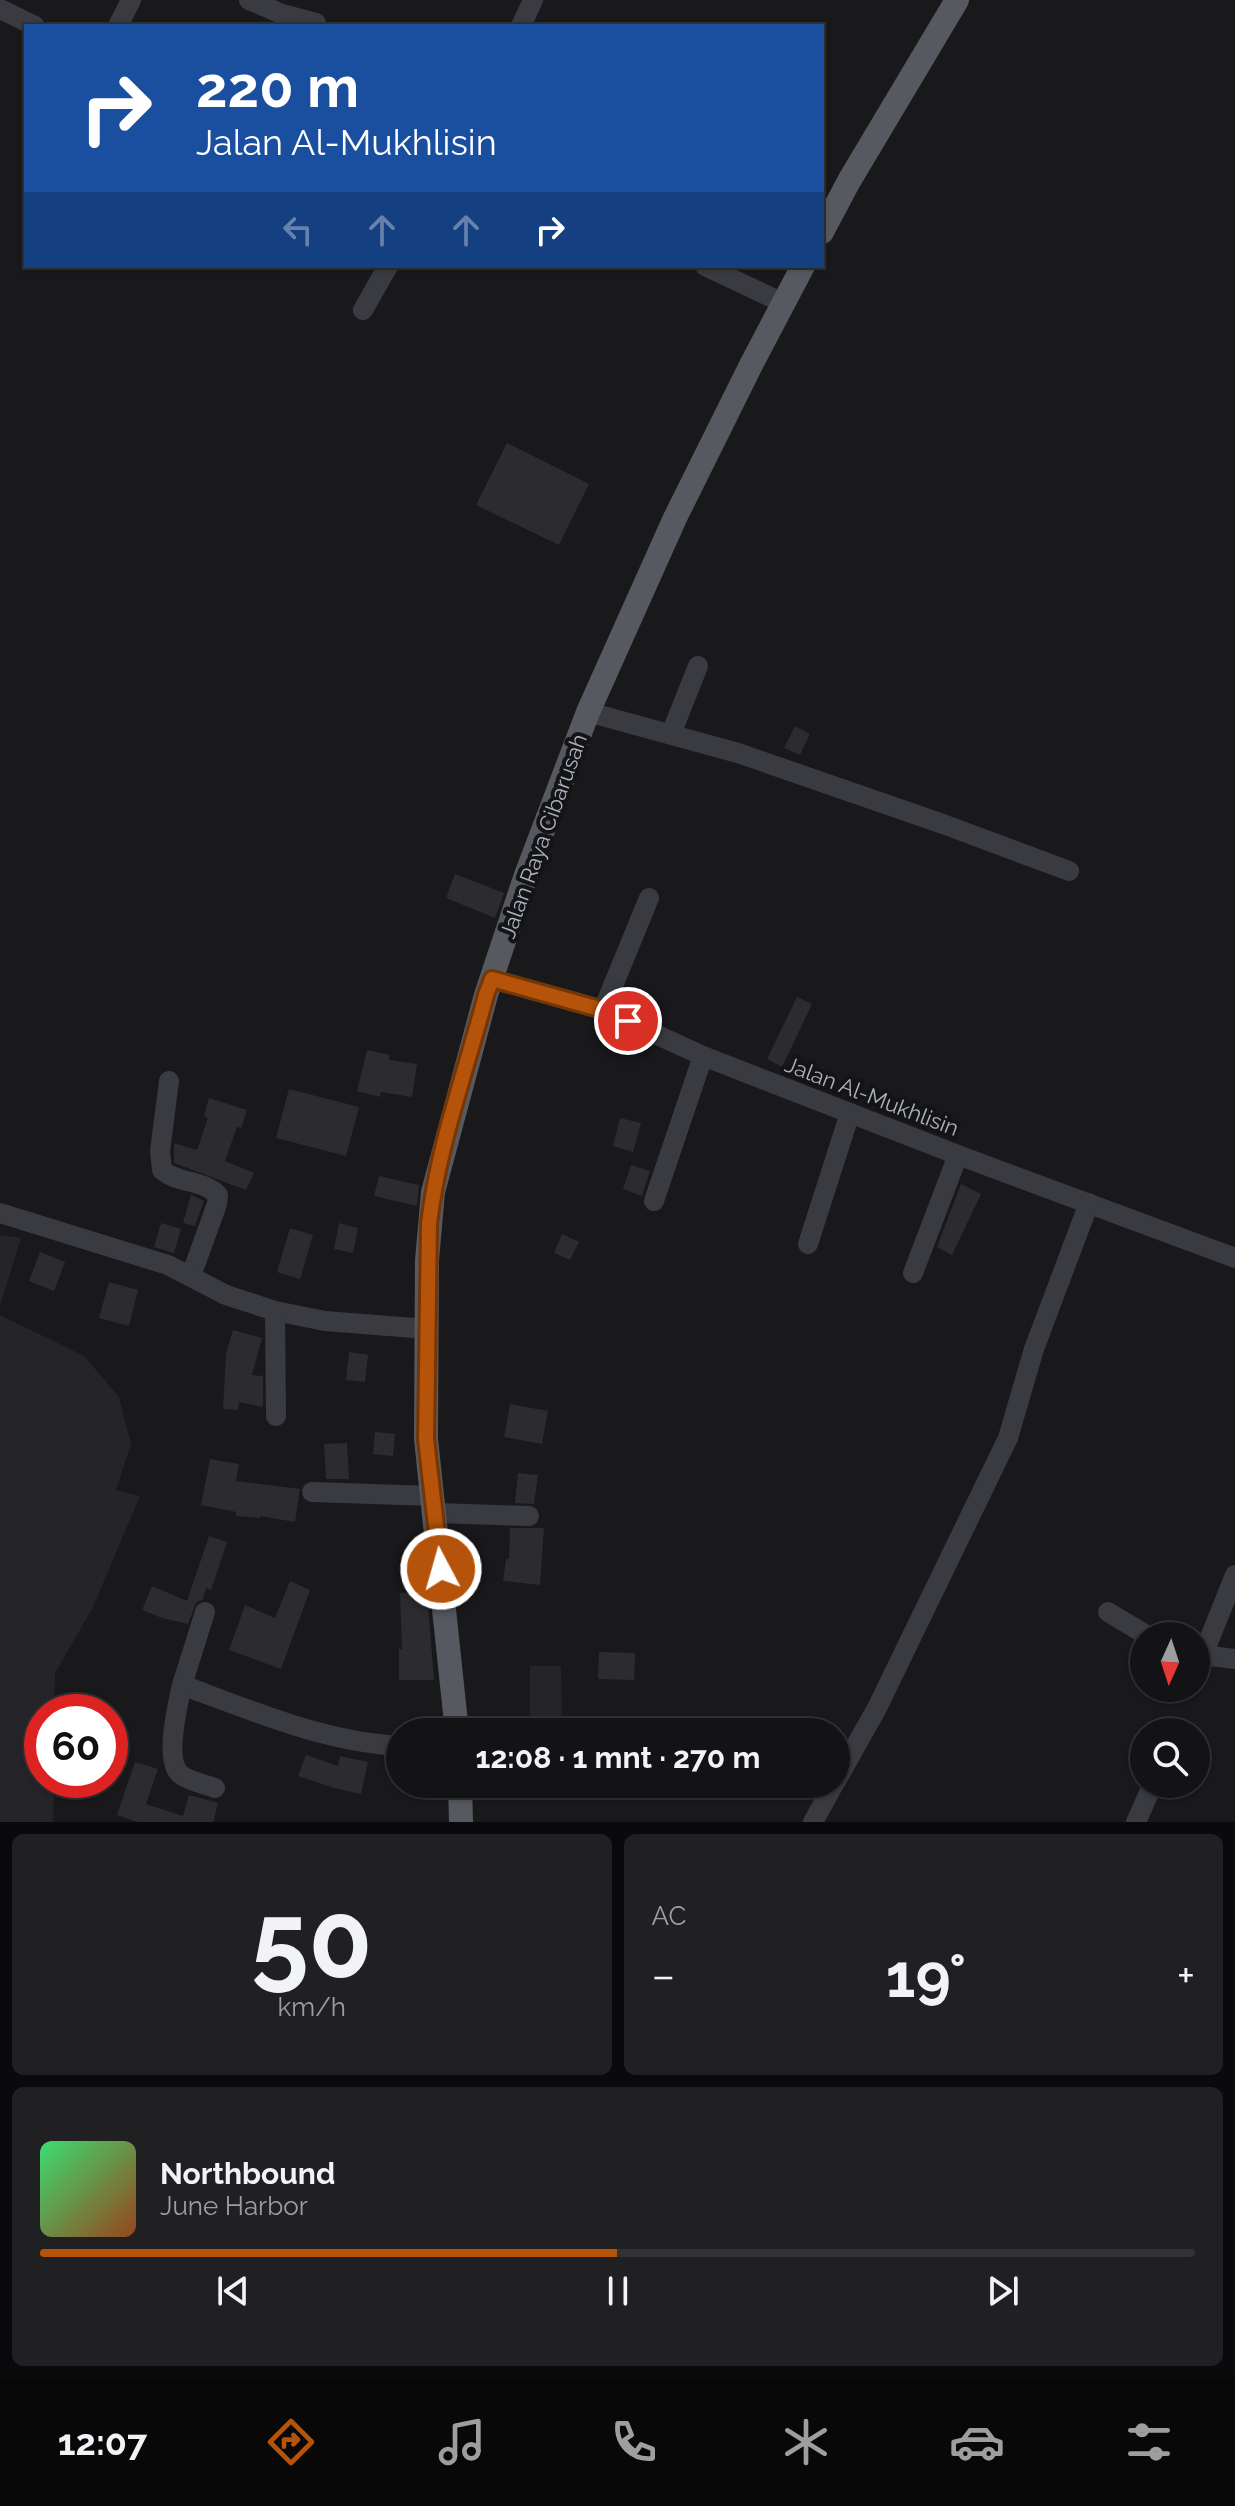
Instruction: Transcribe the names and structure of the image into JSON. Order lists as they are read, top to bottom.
{
  "streets": {
    "main road": ["Jalan Raya Cibarusah"],
    "street": ["Jalan Al-Mukhlisin"]
  },
  "crossings": [
    ["Jalan Raya Cibarusah", "Jalan Al-Mukhlisin"]
  ],
  "north": "bottom",
  "page": {
    "turn": ["220 m", "Jalan Al-Mukhlisin"],
    "limit": "60",
    "trip": "12:08 · 1 mnt · 270 m",
    "tile": [
      ["50", "km/h"],
      "AC"
    ],
    "heat": ["−", "19°", "+"],
    "song": ["Northbound", "June Harbor"],
    "tabs": "12:07"
  }
}
